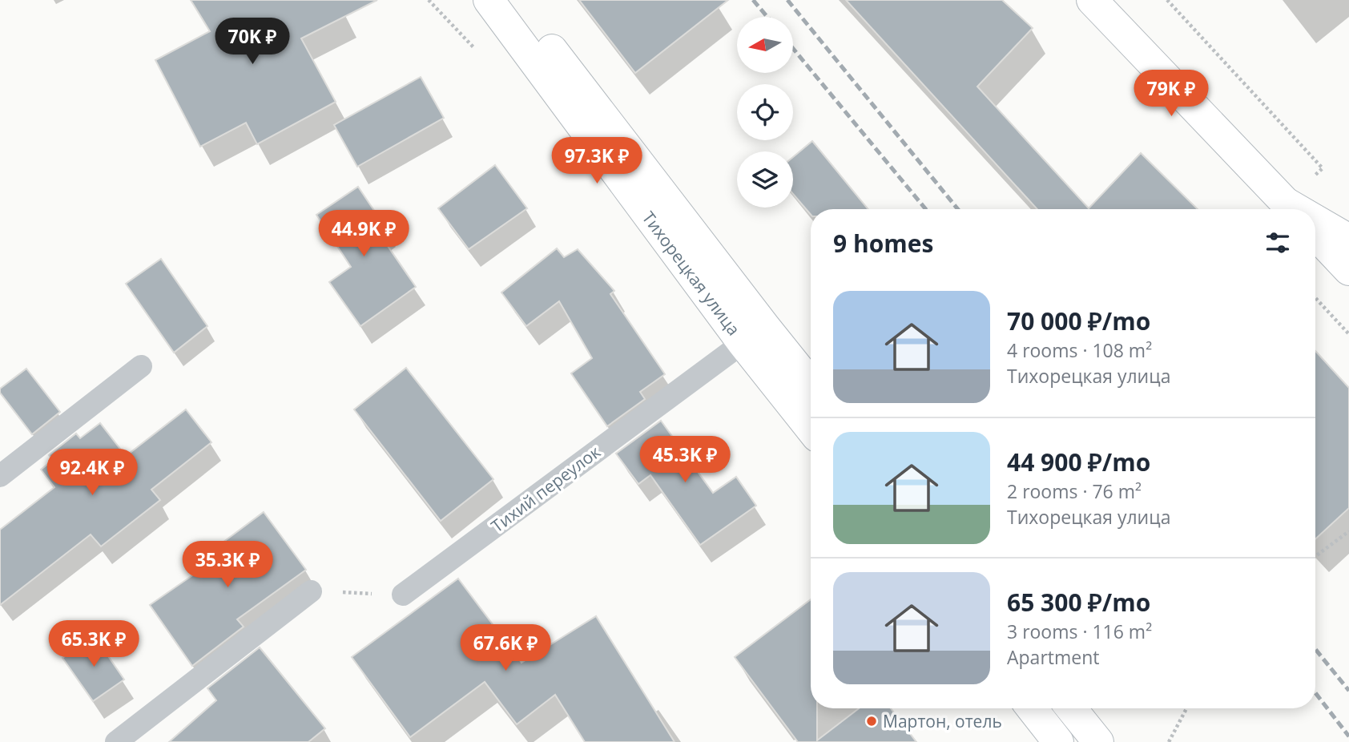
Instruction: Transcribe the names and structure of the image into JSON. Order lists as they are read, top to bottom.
{
  "streets": {
    "main road": ["Тихорецкая улица"],
    "lane": ["Тихий переулок"]
  },
  "crossings": [
    ["Тихорецкая улица", "Тихий переулок"]
  ],
  "places": ["Мартон, отель"],
  "north": "left",
  "page": {
    "price": [
      "70K ₽",
      "79K ₽",
      "97.3K ₽",
      "44.9K ₽",
      "45.3K ₽",
      "92.4K ₽",
      "35.3K ₽",
      "65.3K ₽",
      "67.6K ₽"
    ],
    "heading": "9 homes",
    "list": [
      {
        "name": "70 000 ₽/mo",
        "note": "4 rooms · 108 m² · Тихорецкая улица"
      },
      {
        "name": "44 900 ₽/mo",
        "note": "2 rooms · 76 m² · Тихорецкая улица"
      },
      {
        "name": "65 300 ₽/mo",
        "note": "3 rooms · 116 m² · Apartment"
      }
    ]
  }
}
